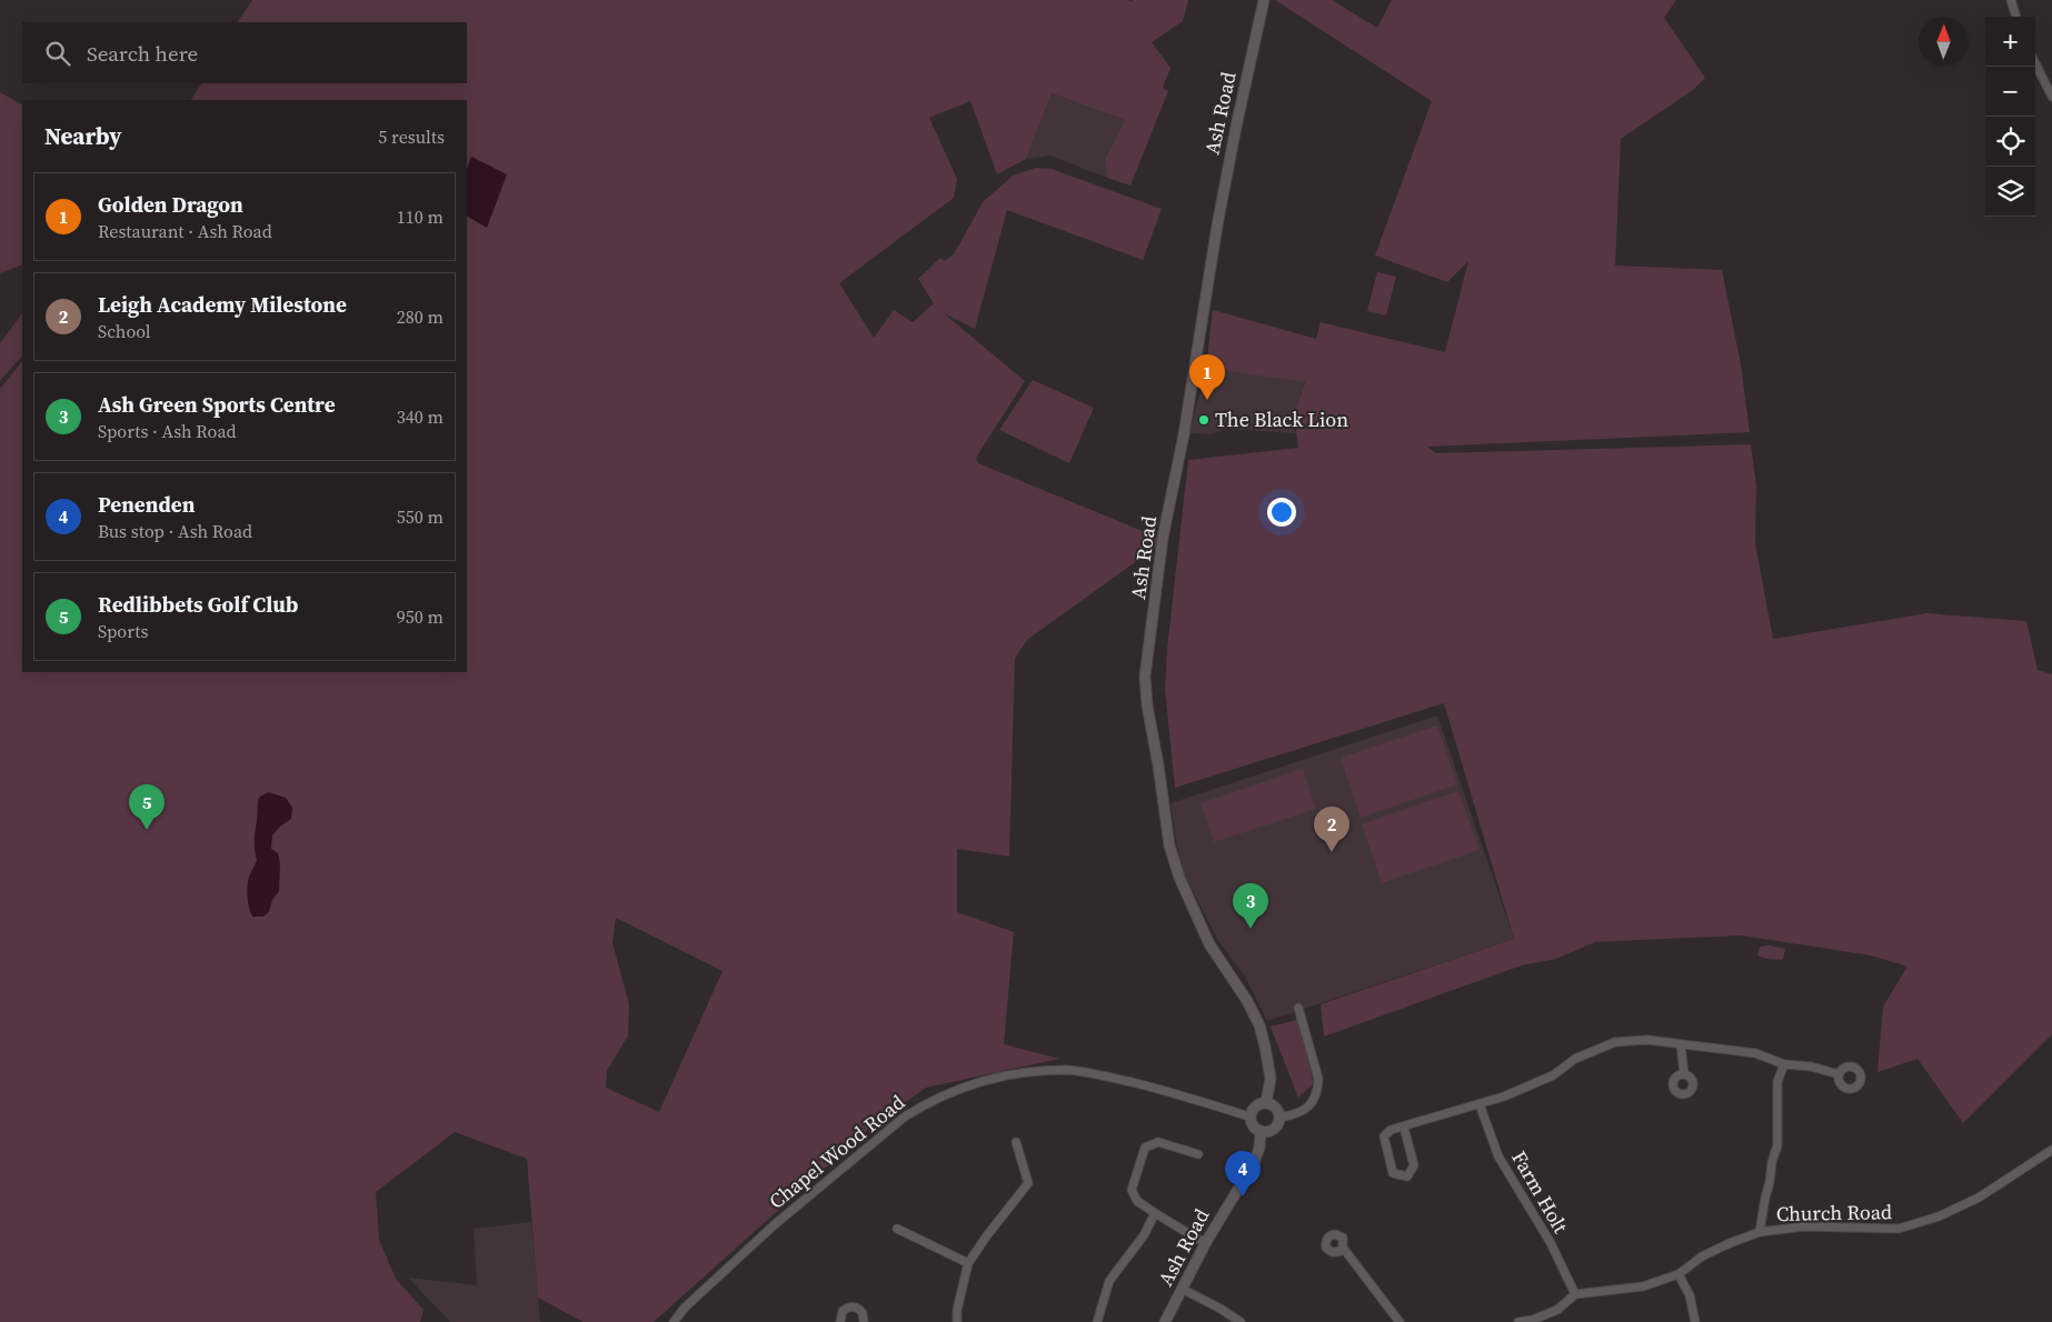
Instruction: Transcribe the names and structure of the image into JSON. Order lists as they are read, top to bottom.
{
  "streets": {
    "street": [
      "Ash Road",
      "Chapel Wood Road",
      "Farm Holt",
      "Church Road"
    ]
  },
  "crossings": [
    ["Ash Road", "Chapel Wood Road"],
    ["Farm Holt", "Church Road"]
  ],
  "places": ["The Black Lion"],
  "north": "top",
  "page": {
    "map_buttons": ["+", "−"],
    "search": "Search here",
    "heading": ["Nearby", "5 results"],
    "list": [
      {
        "mark": "1",
        "name": "Golden Dragon",
        "note": "Restaurant · Ash Road",
        "value": "110 m"
      },
      {
        "mark": "2",
        "name": "Leigh Academy Milestone",
        "note": "School",
        "value": "280 m"
      },
      {
        "mark": "3",
        "name": "Ash Green Sports Centre",
        "note": "Sports · Ash Road",
        "value": "340 m"
      },
      {
        "mark": "4",
        "name": "Penenden",
        "note": "Bus stop · Ash Road",
        "value": "550 m"
      },
      {
        "mark": "5",
        "name": "Redlibbets Golf Club",
        "note": "Sports",
        "value": "950 m"
      }
    ],
    "pins": [
      "1",
      "5",
      "2",
      "3",
      "4"
    ]
  }
}
